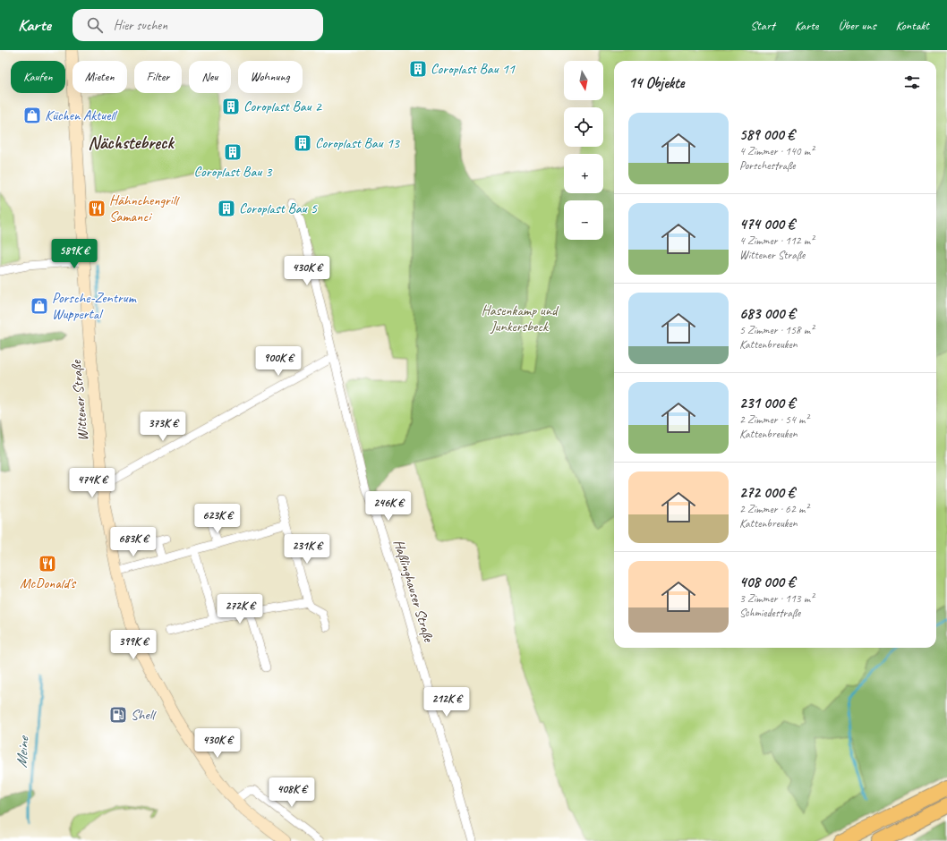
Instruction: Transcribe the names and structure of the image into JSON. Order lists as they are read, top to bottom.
{
  "streets": {
    "main road": ["Wittener Straße"],
    "street": ["Haßlinghauser Straße"]
  },
  "districts": ["Nächstebreck"],
  "water": ["Meine"],
  "parks": ["Hasenkamp und Junkersbeck"],
  "places": {
    "building": [
      "Coroplast Bau 11",
      "Coroplast Bau 2",
      "Coroplast Bau 13",
      "Coroplast Bau 3",
      "Coroplast Bau 5"
    ],
    "shop": ["Küchen Aktuell", "Porsche-Zentrum Wuppertal"],
    "restaurant": ["Hähnchengrill Samanci", "McDonald's"],
    "fuel station": ["Shell"]
  },
  "north": "bottom",
  "page": {
    "header": "Karte",
    "search": "Hier suchen",
    "nav": [
      "Start",
      "Karte",
      "Über uns",
      "Kontakt"
    ],
    "map_buttons": ["+", "−"],
    "chip": [
      "Kaufen",
      "Mieten",
      "Filter",
      "Neu",
      "Wohnung"
    ],
    "heading": "14 Objekte",
    "list": [
      {
        "name": "589 000 €",
        "note": "4 Zimmer · 140 m² · Porschestraße"
      },
      {
        "name": "474 000 €",
        "note": "4 Zimmer · 112 m² · Wittener Straße"
      },
      {
        "name": "683 000 €",
        "note": "5 Zimmer · 158 m² · Kattenbreuken"
      },
      {
        "name": "231 000 €",
        "note": "2 Zimmer · 54 m² · Kattenbreuken"
      },
      {
        "name": "272 000 €",
        "note": "2 Zimmer · 62 m² · Kattenbreuken"
      },
      {
        "name": "408 000 €",
        "note": "3 Zimmer · 113 m² · Schmiedestraße"
      }
    ],
    "price": [
      "589K €",
      "430K €",
      "900K €",
      "373K €",
      "474K €",
      "246K €",
      "623K €",
      "683K €",
      "231K €",
      "272K €",
      "399K €",
      "212K €",
      "430K €",
      "408K €"
    ]
  }
}
